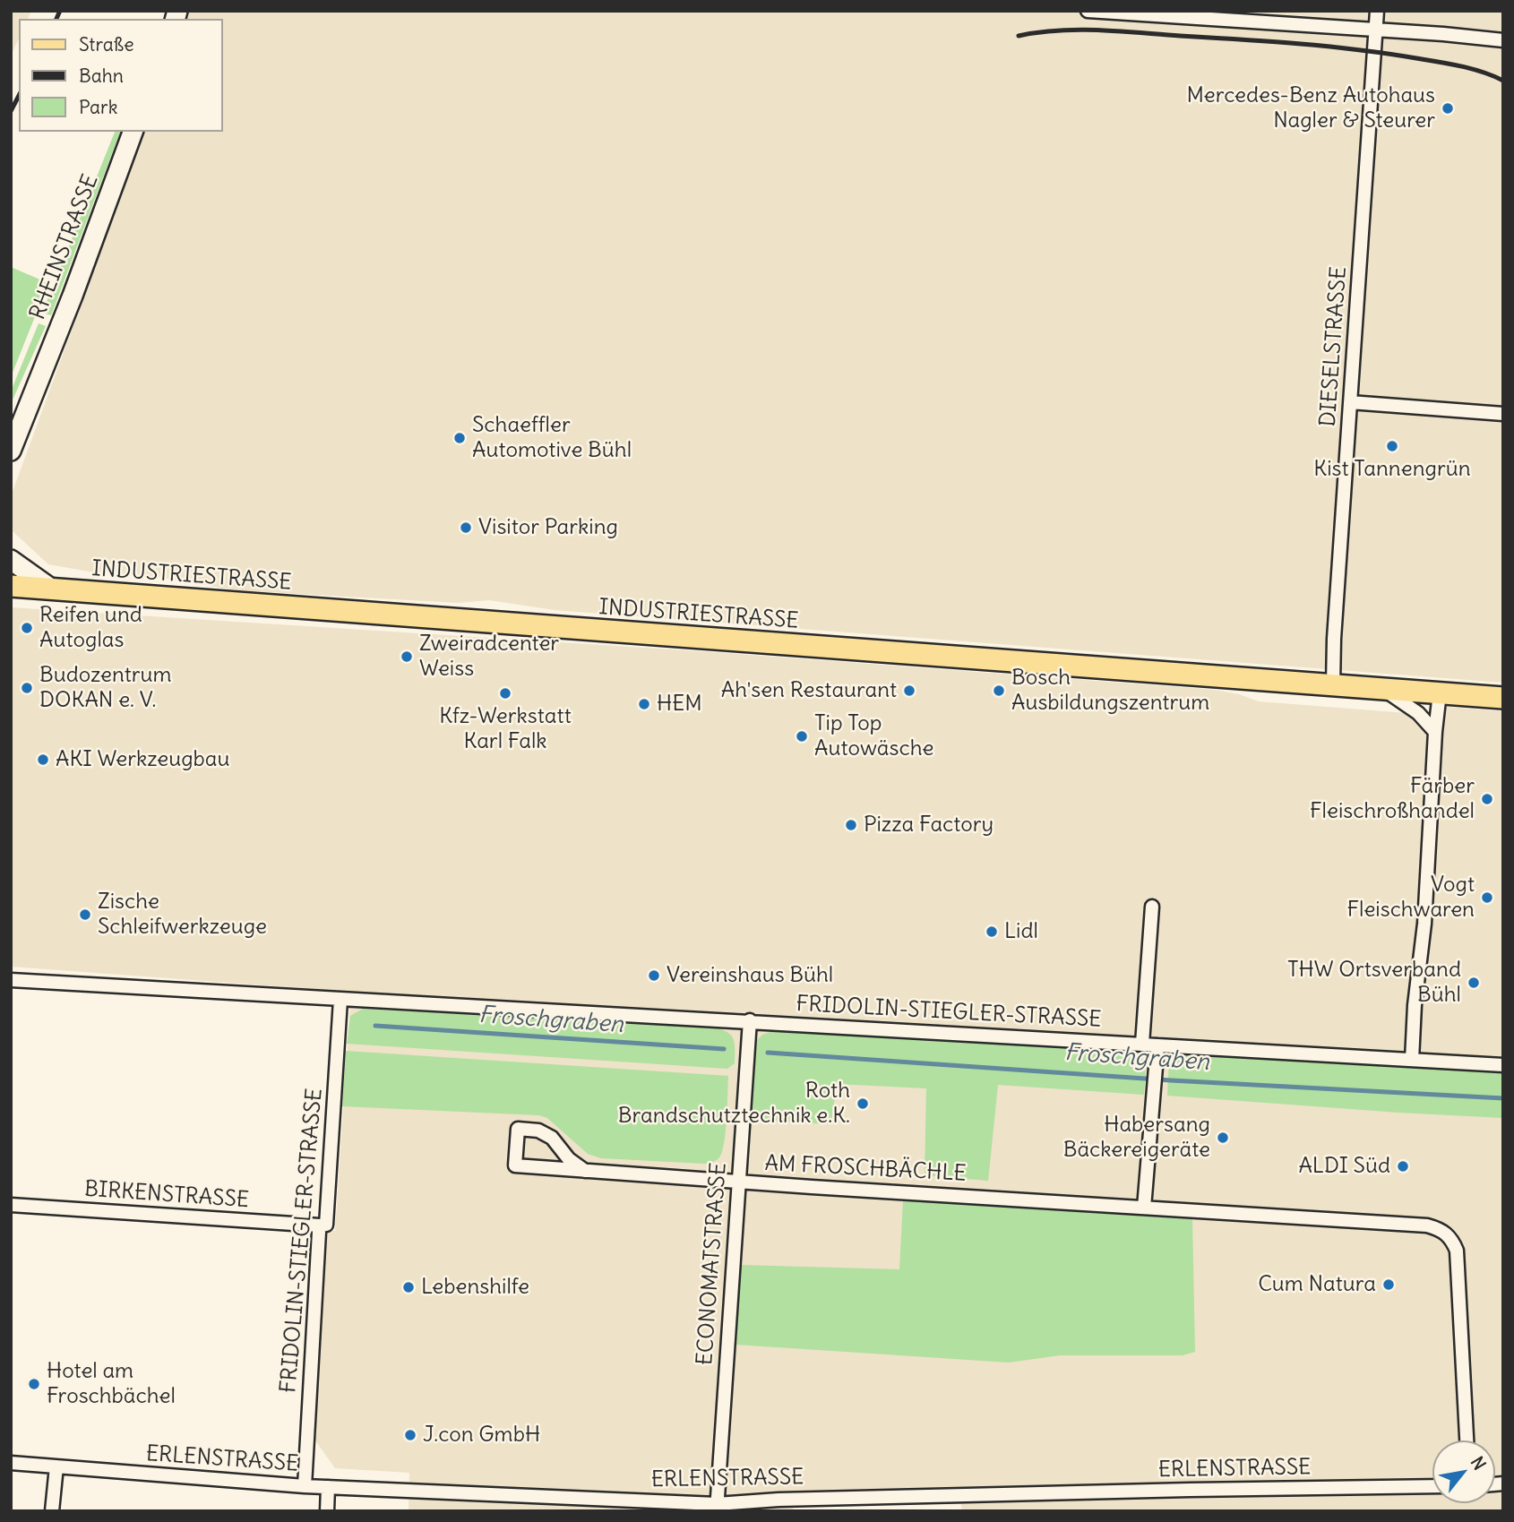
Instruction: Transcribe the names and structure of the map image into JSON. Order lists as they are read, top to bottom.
{
  "streets": {
    "main road": ["INDUSTRIESTRASSE"],
    "street": [
      "RHEINSTRASSE",
      "DIESELSTRASSE",
      "FRIDOLIN-STIEGLER-STRASSE",
      "AM FROSCHBÄCHLE",
      "BIRKENSTRASSE",
      "ECONOMATSTRASSE",
      "ERLENSTRASSE"
    ]
  },
  "crossings": [
    ["DIESELSTRASSE", "INDUSTRIESTRASSE"],
    ["FRIDOLIN-STIEGLER-STRASSE", "BIRKENSTRASSE"],
    ["FRIDOLIN-STIEGLER-STRASSE", "ECONOMATSTRASSE"],
    ["FRIDOLIN-STIEGLER-STRASSE", "ERLENSTRASSE"],
    ["AM FROSCHBÄCHLE", "ECONOMATSTRASSE"],
    ["ECONOMATSTRASSE", "ERLENSTRASSE"]
  ],
  "water": ["Froschgraben"],
  "places": [
    "Mercedes-Benz Autohaus Nagler & Steurer",
    "Schaeffler Automotive Bühl",
    "Kist Tannengrün",
    "Visitor Parking",
    "Reifen und Autoglas",
    "Zweiradcenter Weiss",
    "Budozentrum DOKAN e. V.",
    "Ah'sen Restaurant",
    "Bosch Ausbildungszentrum",
    "Kfz-Werkstatt Karl Falk",
    "HEM",
    "Tip Top Autowäsche",
    "AKI Werkzeugbau",
    "Färber Fleischroßhandel",
    "Pizza Factory",
    "Vogt Fleischwaren",
    "Zische Schleifwerkzeuge",
    "Lidl",
    "Vereinshaus Bühl",
    "THW Ortsverband Bühl",
    "Roth Brandschutztechnik e.K.",
    "Habersang Bäckereigeräte",
    "ALDI Süd",
    "Cum Natura",
    "Lebenshilfe",
    "Hotel am Froschbächel",
    "J.con GmbH"
  ],
  "legend": ["Straße", "Bahn", "Park"],
  "north": "top right"
}
